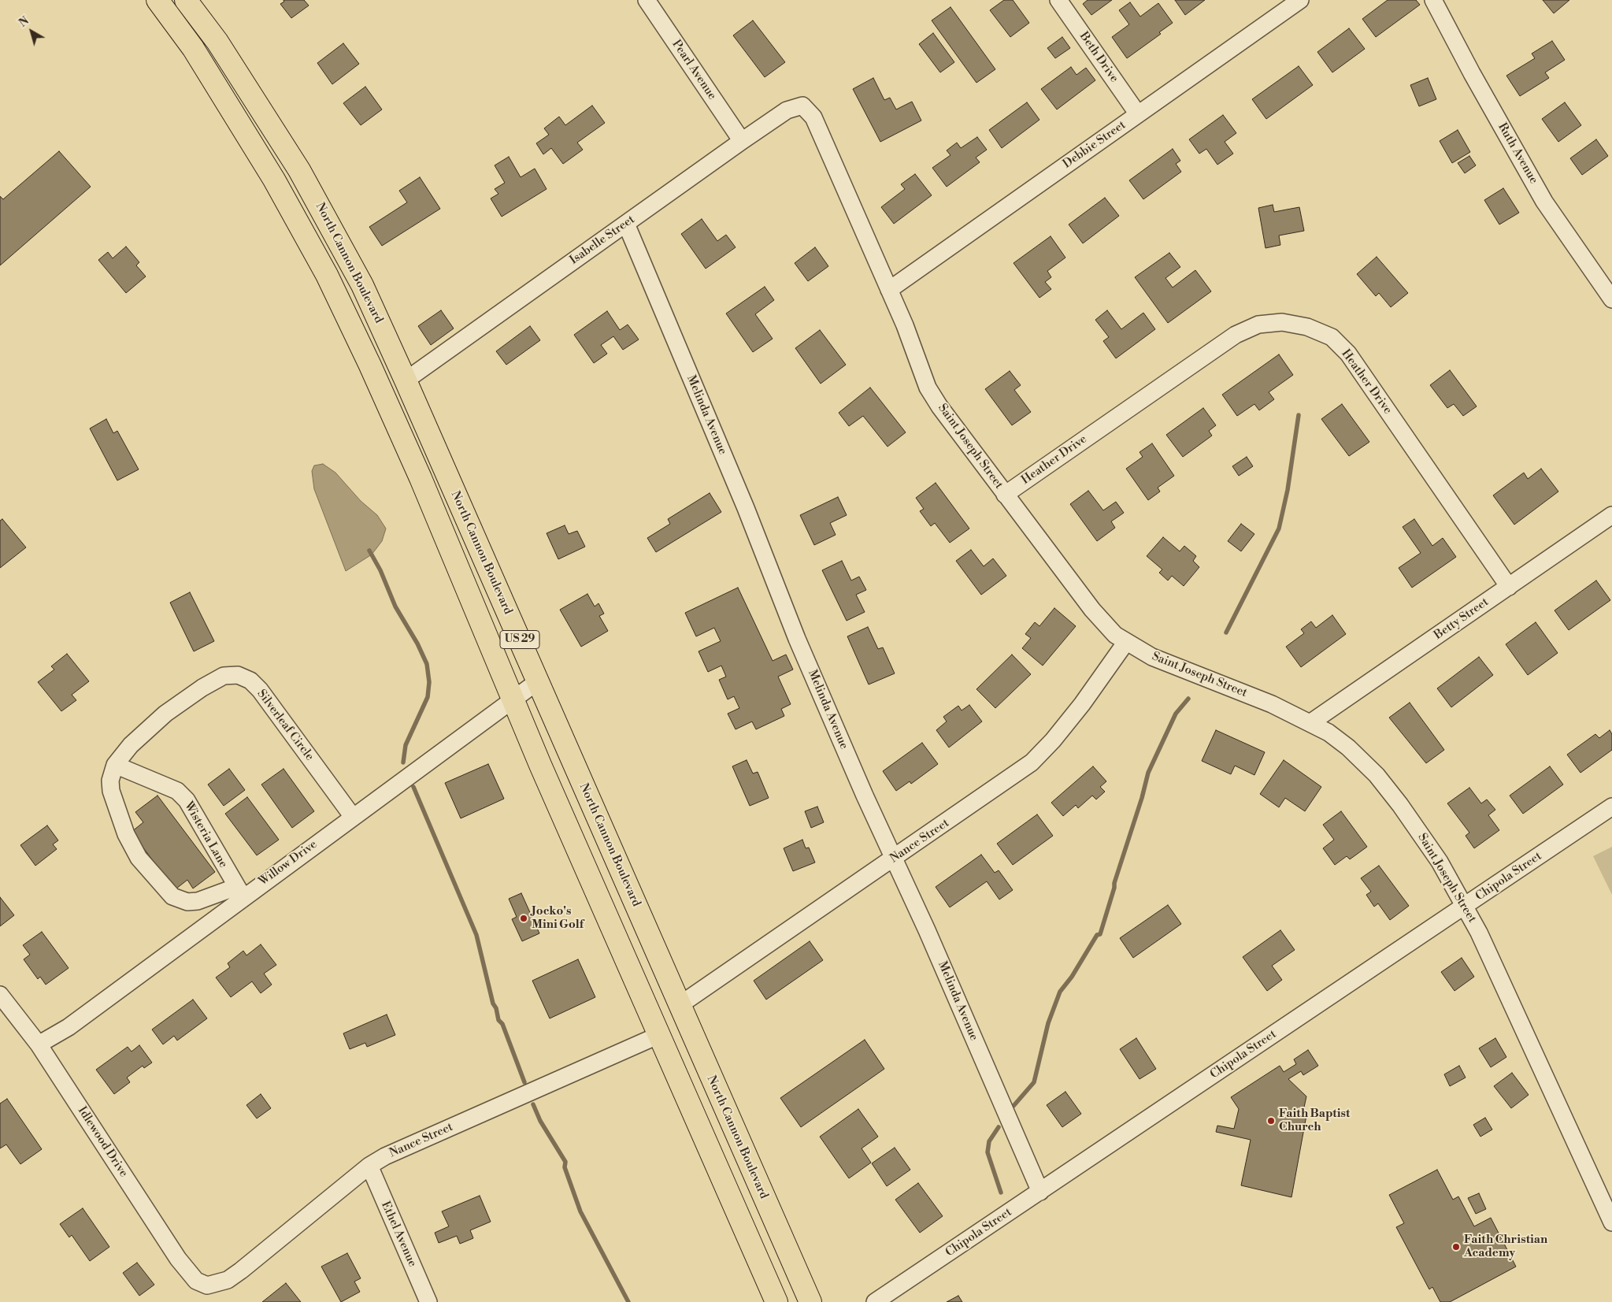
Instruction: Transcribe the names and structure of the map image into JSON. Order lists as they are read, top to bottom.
{
  "streets": {
    "main road": ["North Cannon Boulevard", "US 29"],
    "street": [
      "Beth Drive",
      "Pearl Avenue",
      "Debbie Street",
      "Ruth Avenue",
      "Isabelle Street",
      "Heather Drive",
      "Melinda Avenue",
      "Saint Joseph Street",
      "Betty Street",
      "Silverleaf Circle",
      "Wisteria Lane",
      "Nance Street",
      "Willow Drive",
      "Chipola Street",
      "Idlewood Drive",
      "Ethel Avenue"
    ]
  },
  "crossings": [
    ["Beth Drive", "Debbie Street"],
    ["Pearl Avenue", "Isabelle Street"],
    ["Debbie Street", "Saint Joseph Street"],
    ["Isabelle Street", "North Cannon Boulevard"],
    ["Isabelle Street", "Melinda Avenue"],
    ["Isabelle Street", "Saint Joseph Street"],
    ["North Cannon Boulevard", "Nance Street"],
    ["North Cannon Boulevard", "Willow Drive"],
    ["Heather Drive", "Saint Joseph Street"],
    ["Heather Drive", "Betty Street"],
    ["Melinda Avenue", "Nance Street"],
    ["Melinda Avenue", "Chipola Street"],
    ["Saint Joseph Street", "Betty Street"],
    ["Saint Joseph Street", "Nance Street"],
    ["Saint Joseph Street", "Chipola Street"],
    ["US 29", "Nance Street"],
    ["US 29", "Willow Drive"],
    ["Silverleaf Circle", "Wisteria Lane"],
    ["Silverleaf Circle", "Willow Drive"],
    ["Wisteria Lane", "Willow Drive"],
    ["Nance Street", "Idlewood Drive"],
    ["Nance Street", "Ethel Avenue"],
    ["Willow Drive", "Idlewood Drive"]
  ],
  "places": ["Jocko's Mini Golf", "Faith Baptist Church", "Faith Christian Academy"],
  "north": "top left"
}
